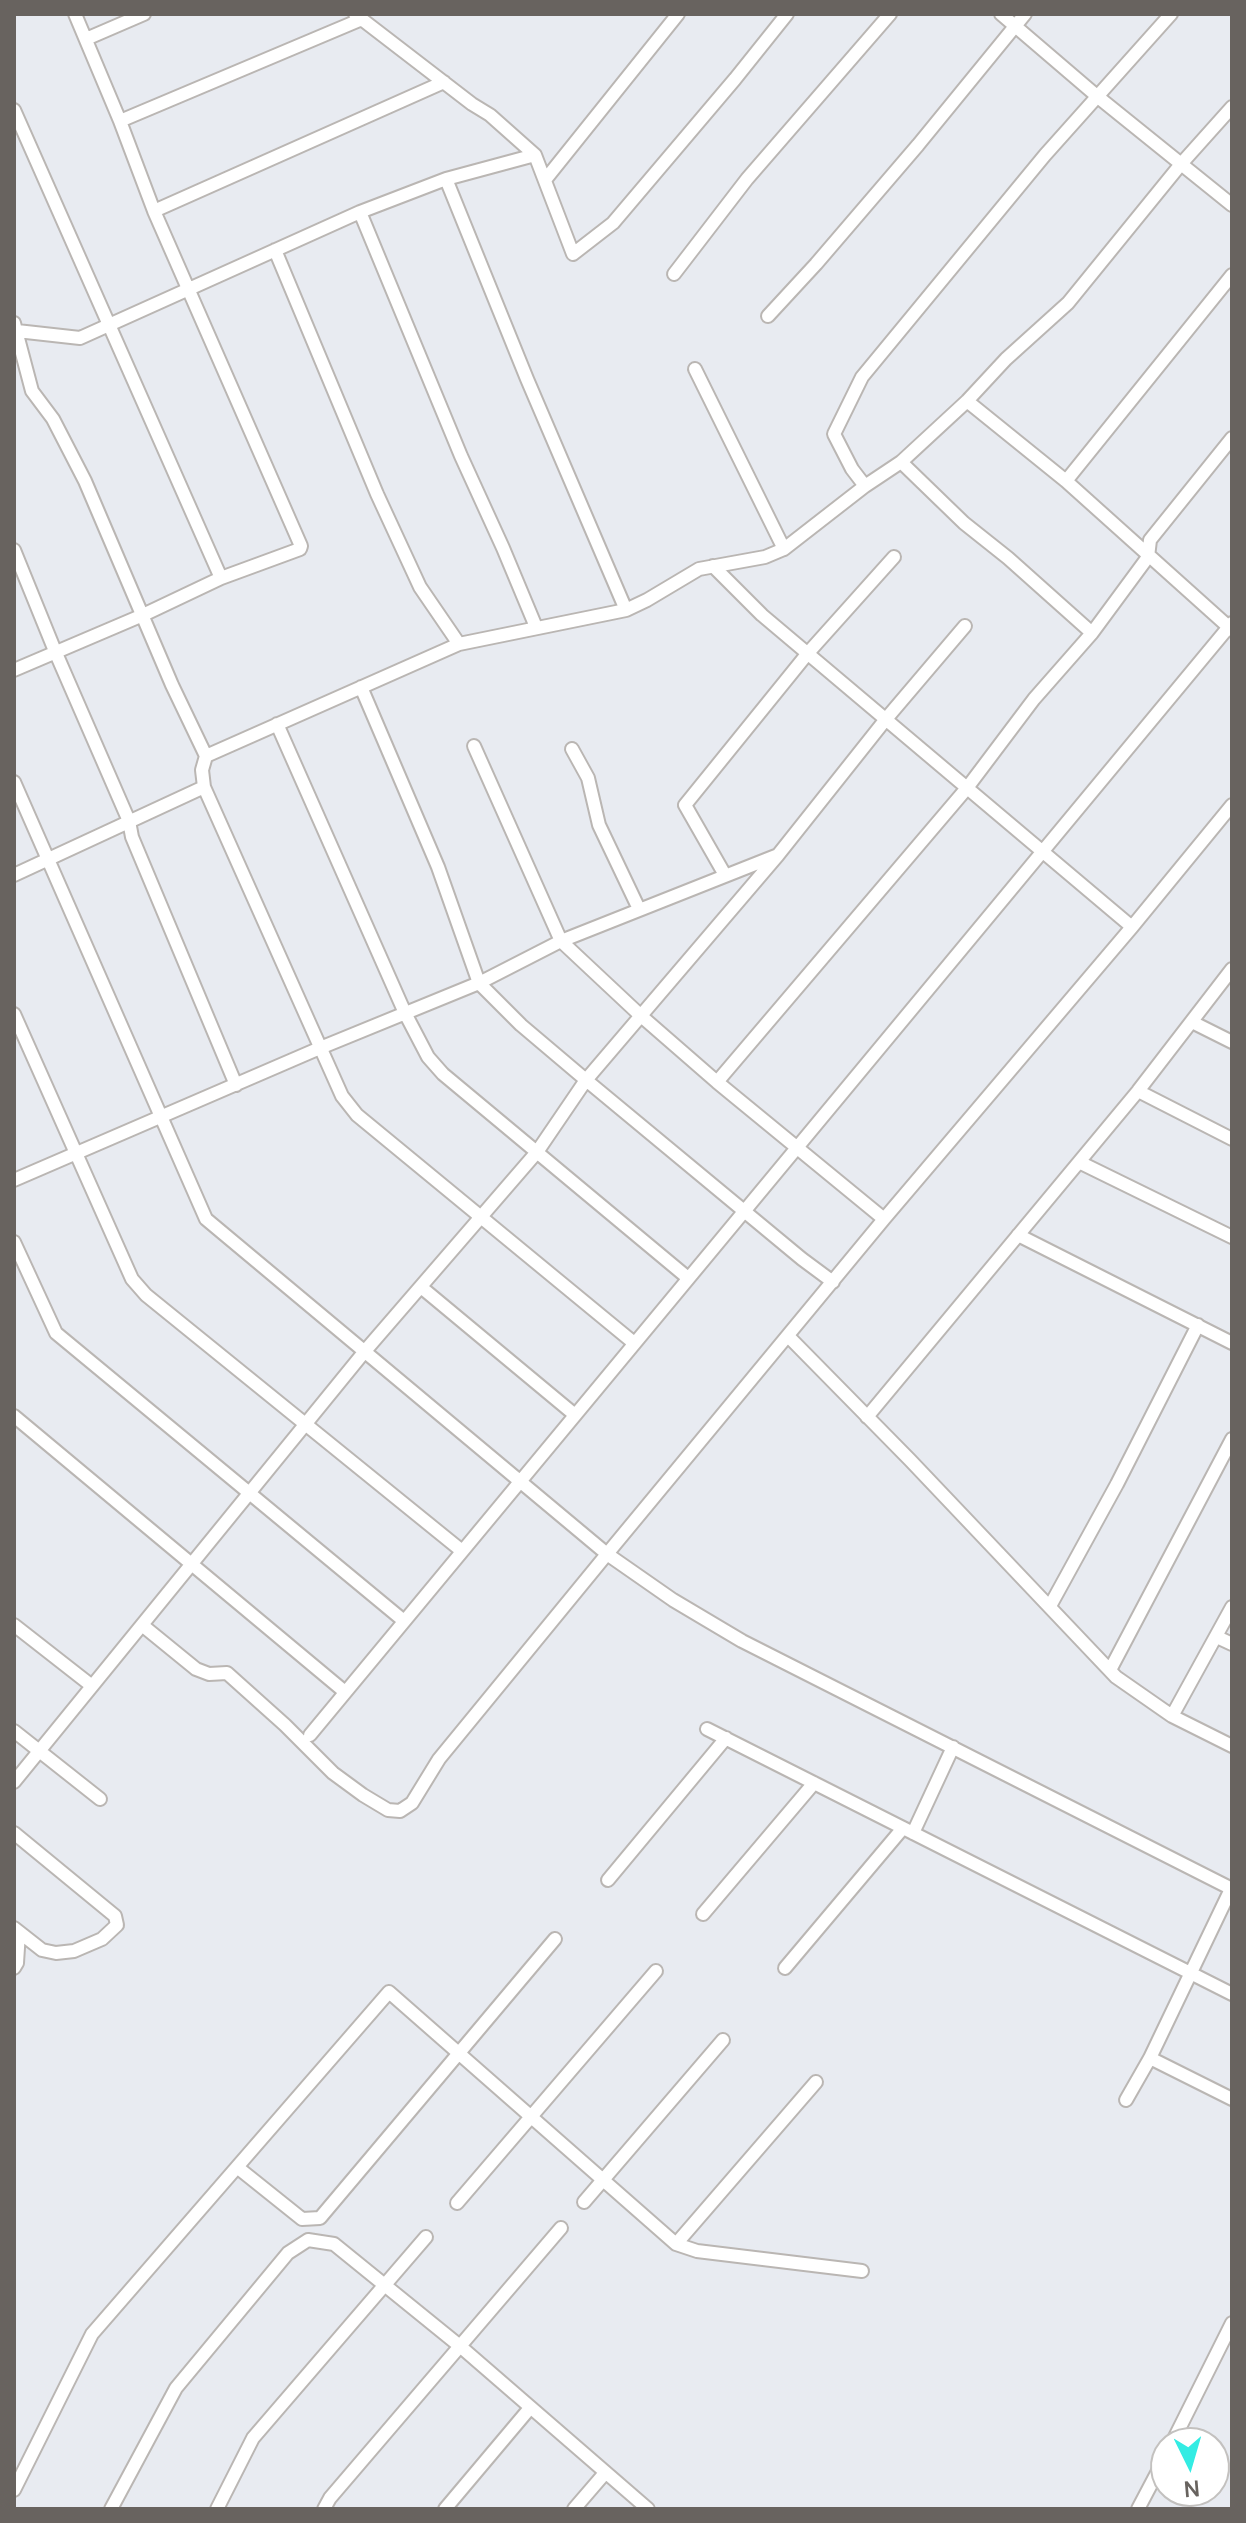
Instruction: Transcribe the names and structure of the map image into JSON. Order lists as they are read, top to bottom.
{
  "north": "bottom"
}
